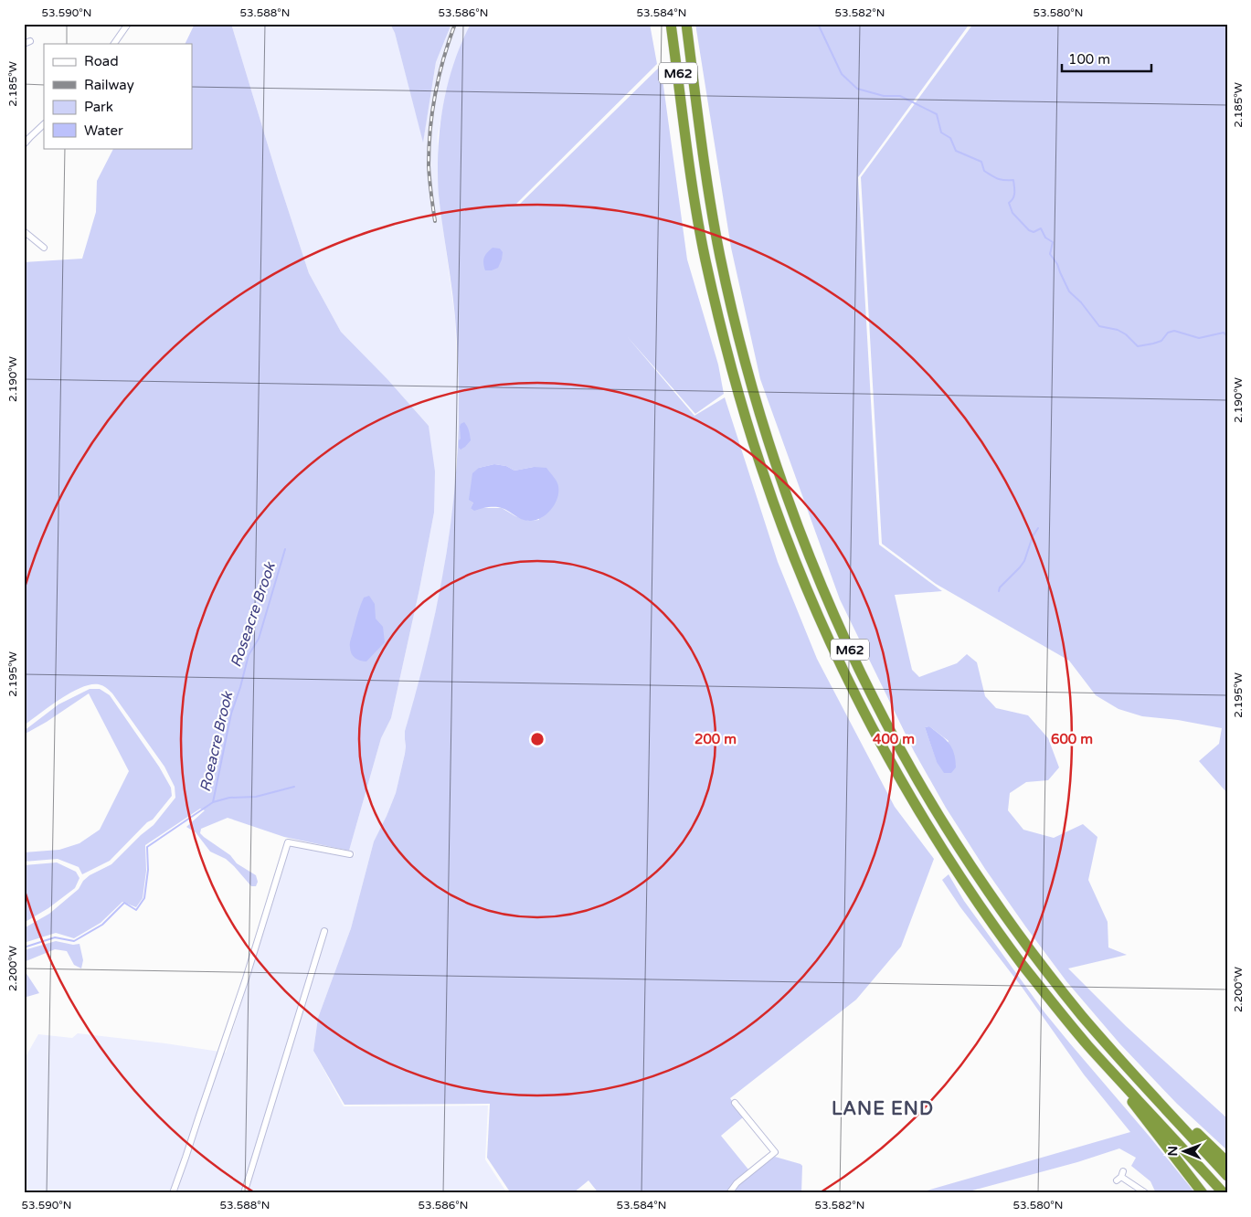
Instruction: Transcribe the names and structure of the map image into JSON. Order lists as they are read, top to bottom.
{
  "streets": {
    "highway": ["M62"]
  },
  "districts": ["LANE END"],
  "water": ["Roseacre Brook", "Roeacre Brook"],
  "legend": [
    "Road",
    "Railway",
    "Park",
    "Water"
  ],
  "scale_bar": "100 m",
  "north": "left",
  "coordinates": [
    "53.590°N",
    "53.588°N",
    "53.586°N",
    "53.584°N",
    "53.582°N",
    "53.580°N",
    "2.185°W",
    "2.190°W",
    "2.195°W",
    "2.200°W"
  ],
  "rings": ["200 m", "400 m", "600 m"]
}
